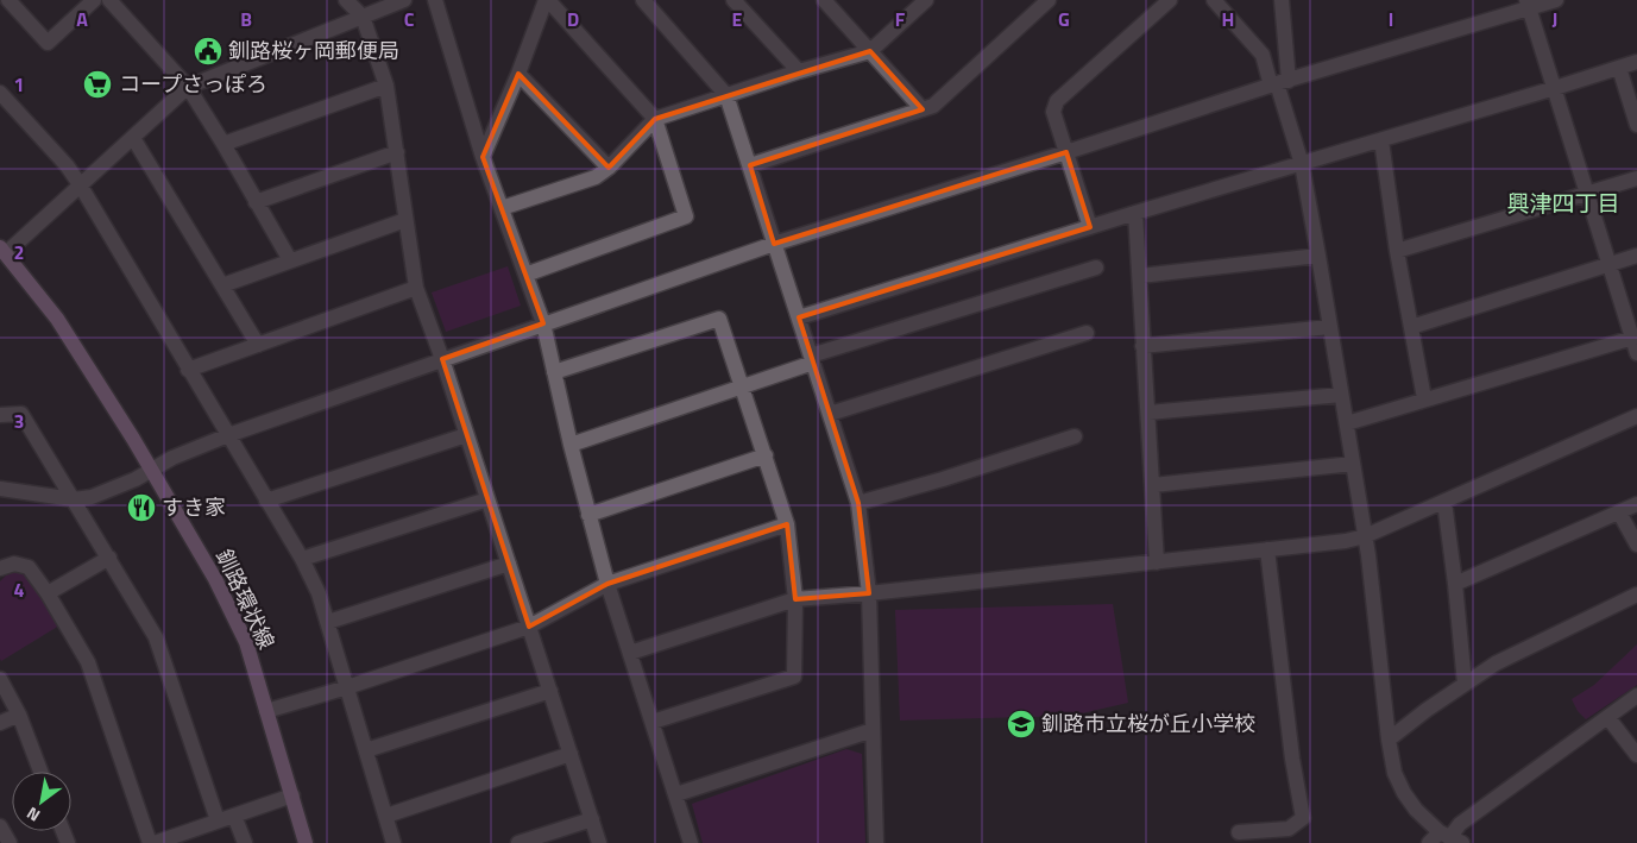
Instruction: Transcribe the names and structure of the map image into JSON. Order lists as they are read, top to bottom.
{
  "streets": {
    "main road": ["釧路環状線"]
  },
  "districts": ["興津四丁目"],
  "places": {
    "public building": ["釧路桜ヶ岡郵便局"],
    "supermarket": ["コープさっぽろ"],
    "restaurant": ["すき家"],
    "school or university": ["釧路市立桜が丘小学校"]
  },
  "north": "bottom left",
  "grid": {
    "columns": [
      "A",
      "B",
      "C",
      "D",
      "E",
      "F",
      "G",
      "H",
      "I",
      "J"
    ],
    "rows": [
      "1",
      "2",
      "3",
      "4"
    ]
  }
}
